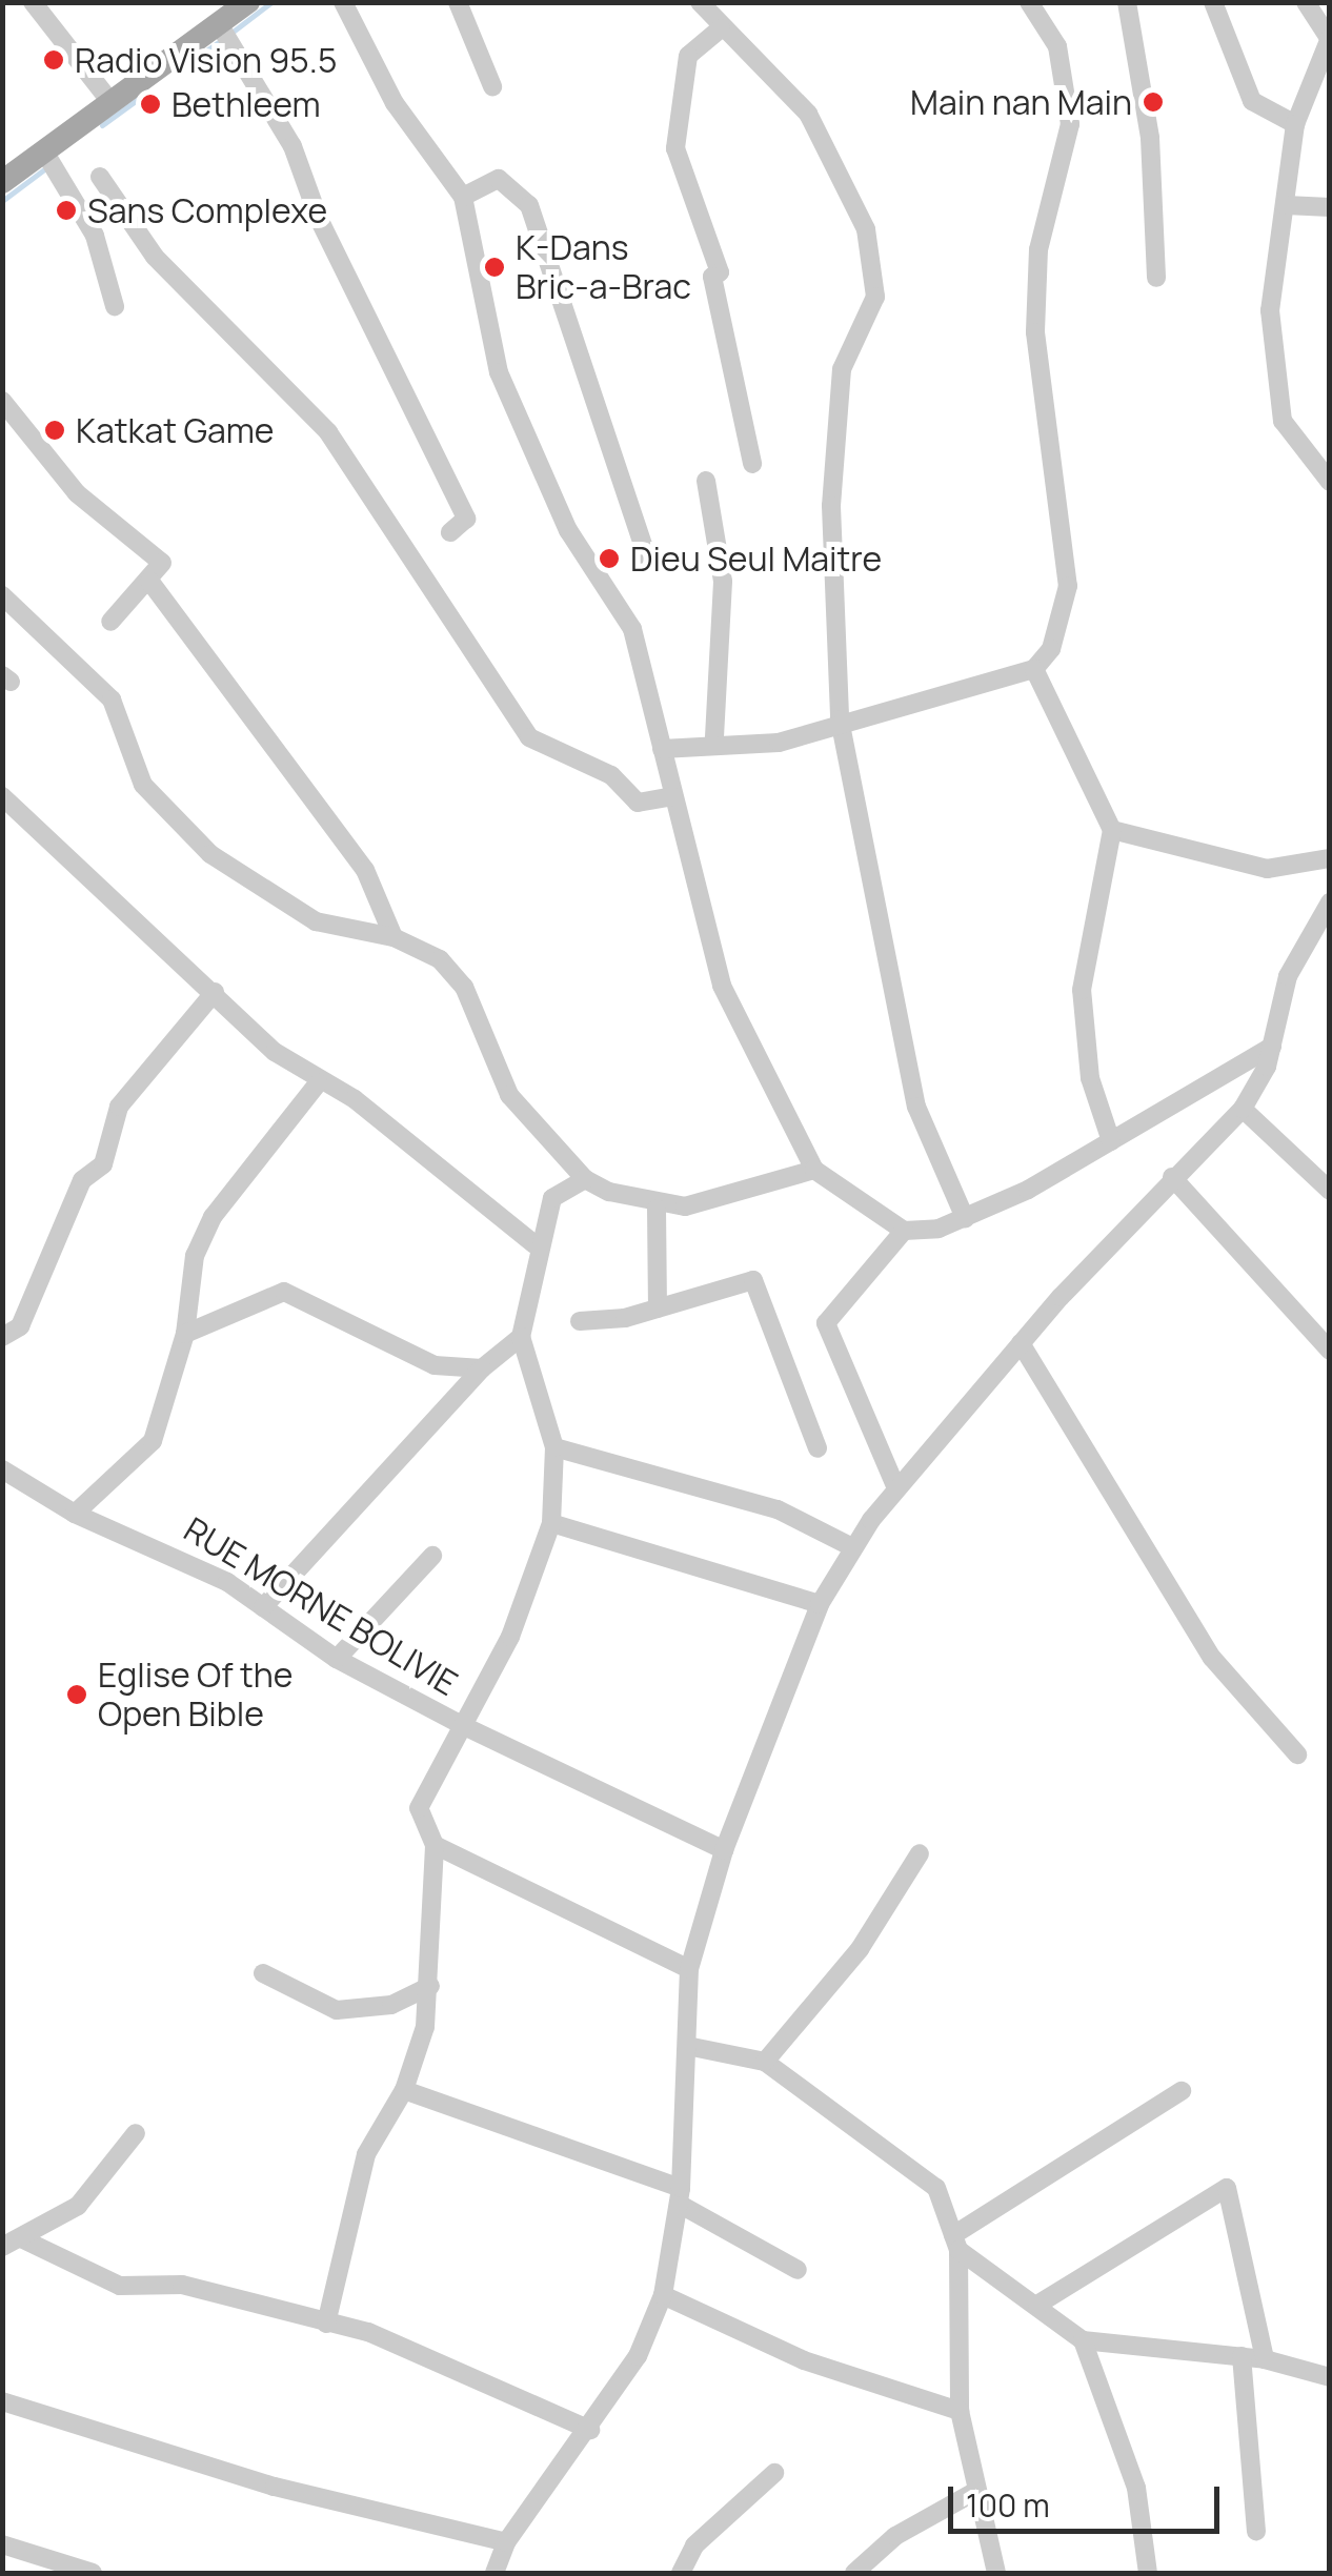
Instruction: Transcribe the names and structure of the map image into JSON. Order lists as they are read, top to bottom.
{
  "streets": {
    "street": ["RUE MORNE BOLIVIE"]
  },
  "places": [
    "Radio Vision 95.5",
    "Main nan Main",
    "Bethleem",
    "Sans Complexe",
    "K-Dans Bric-a-Brac",
    "Katkat Game",
    "Dieu Seul Maitre",
    "Eglise Of the Open Bible"
  ],
  "scale_bar": "100 m"
}
